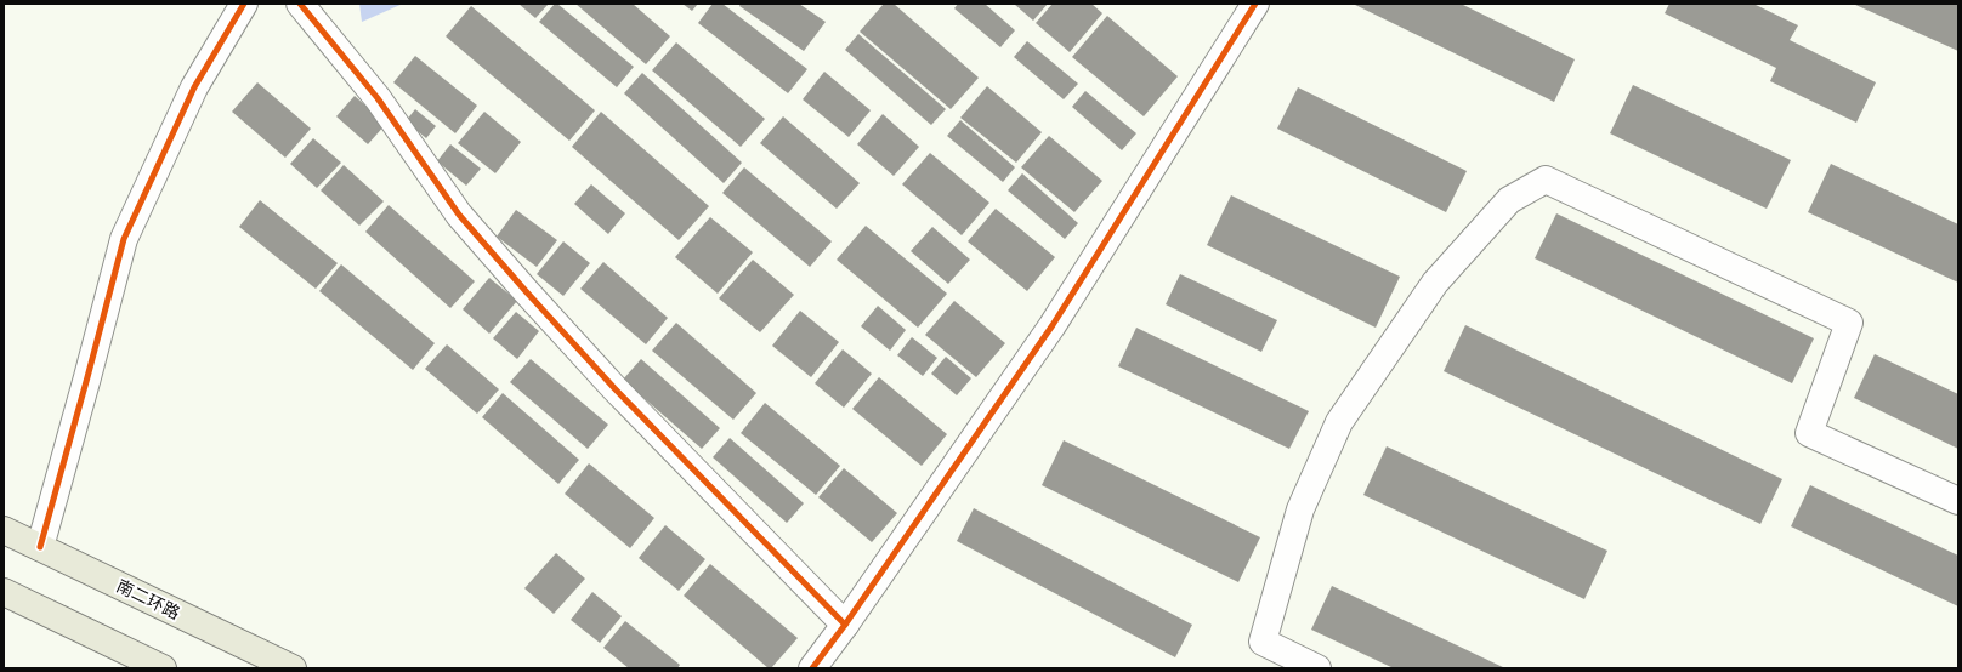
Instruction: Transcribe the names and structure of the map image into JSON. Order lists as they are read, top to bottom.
{
  "streets": {
    "main road": ["南二环路"]
  }
}
